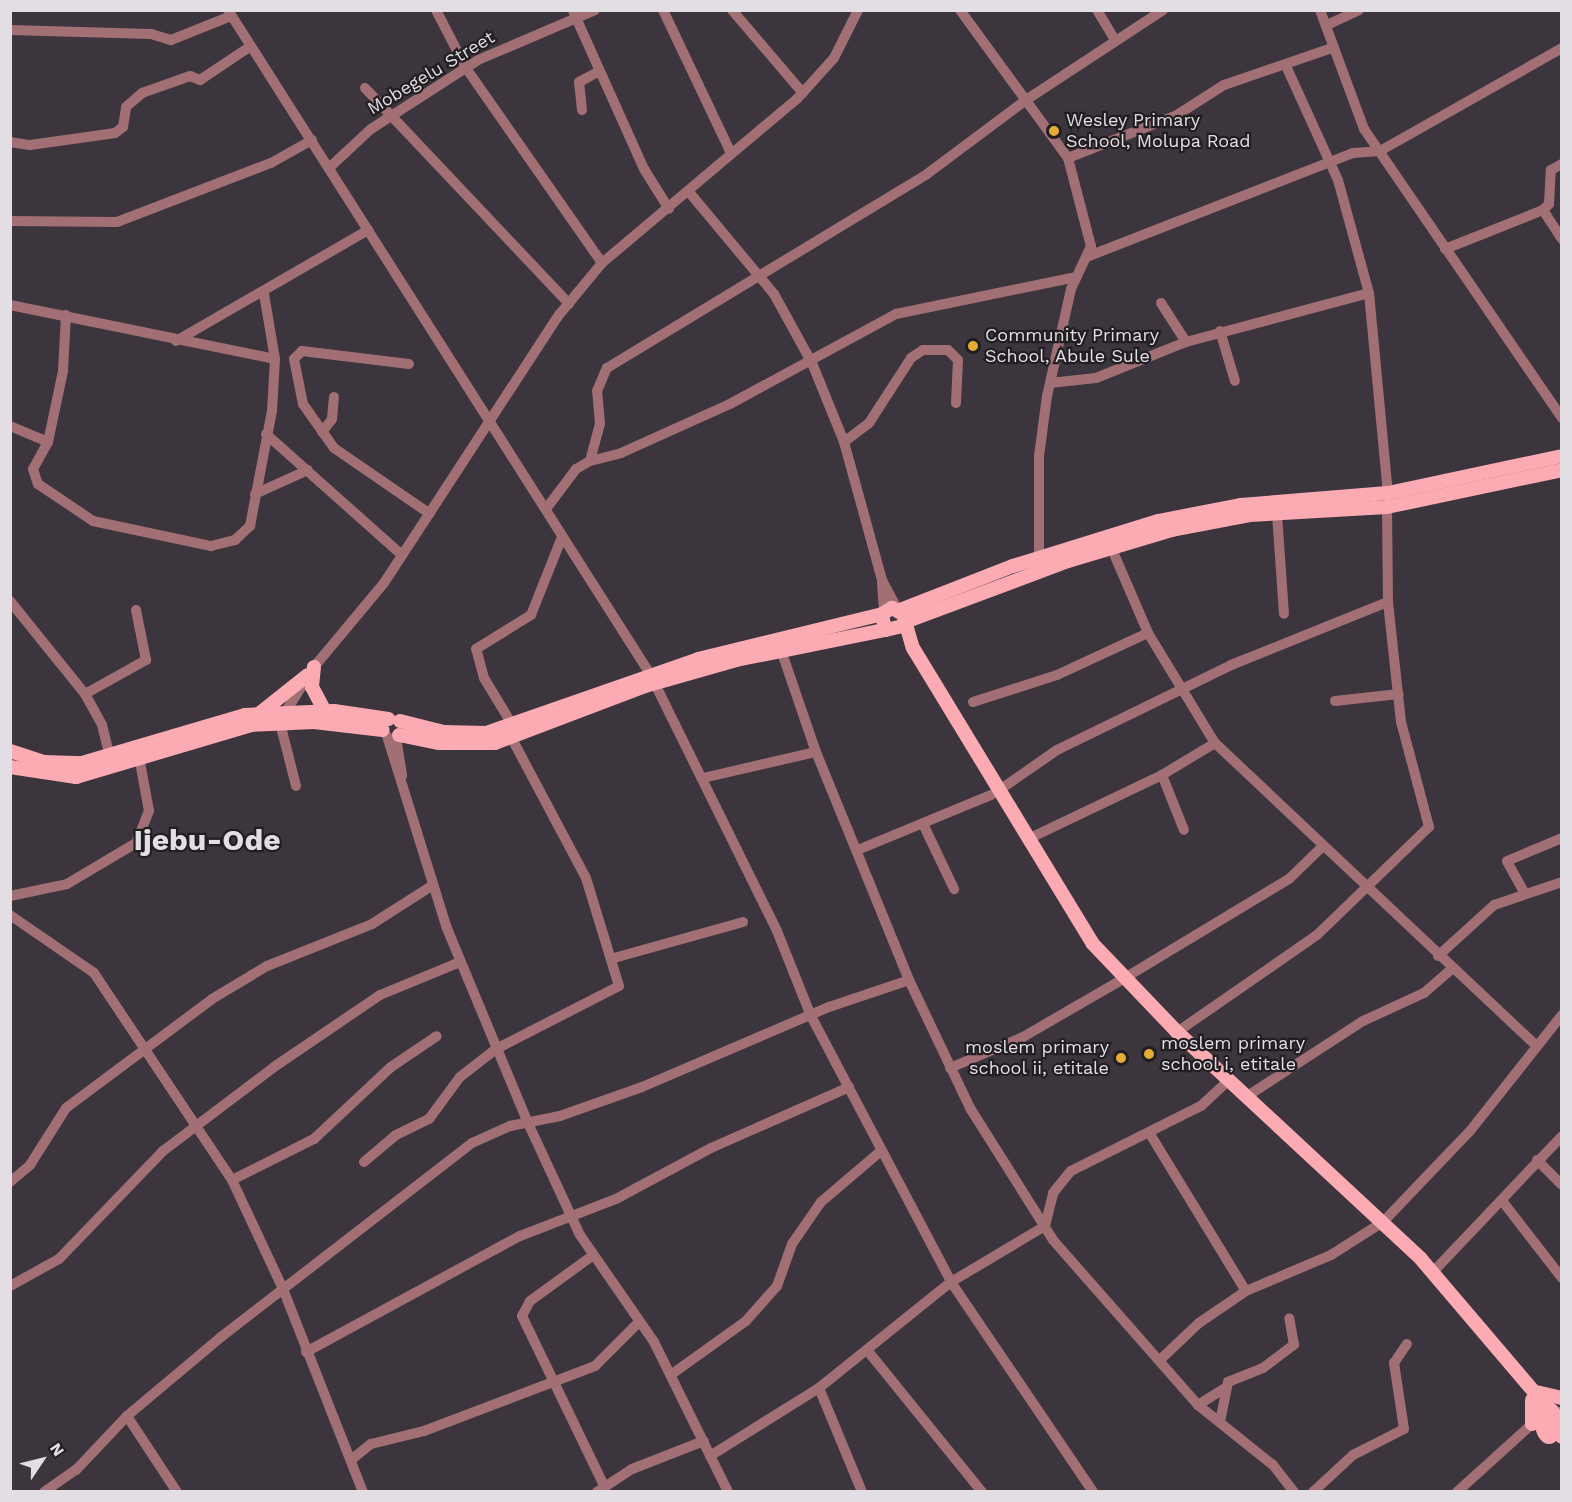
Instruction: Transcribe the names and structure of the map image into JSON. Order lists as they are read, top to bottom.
{
  "streets": {
    "street": ["Mobegelu Street"]
  },
  "districts": ["Ijebu-Ode"],
  "places": [
    "Wesley Primary School, Molupa Road",
    "Community Primary School, Abule Sule",
    "moslem primary school i, etitale",
    "moslem primary school ii, etitale"
  ],
  "north": "top right"
}
